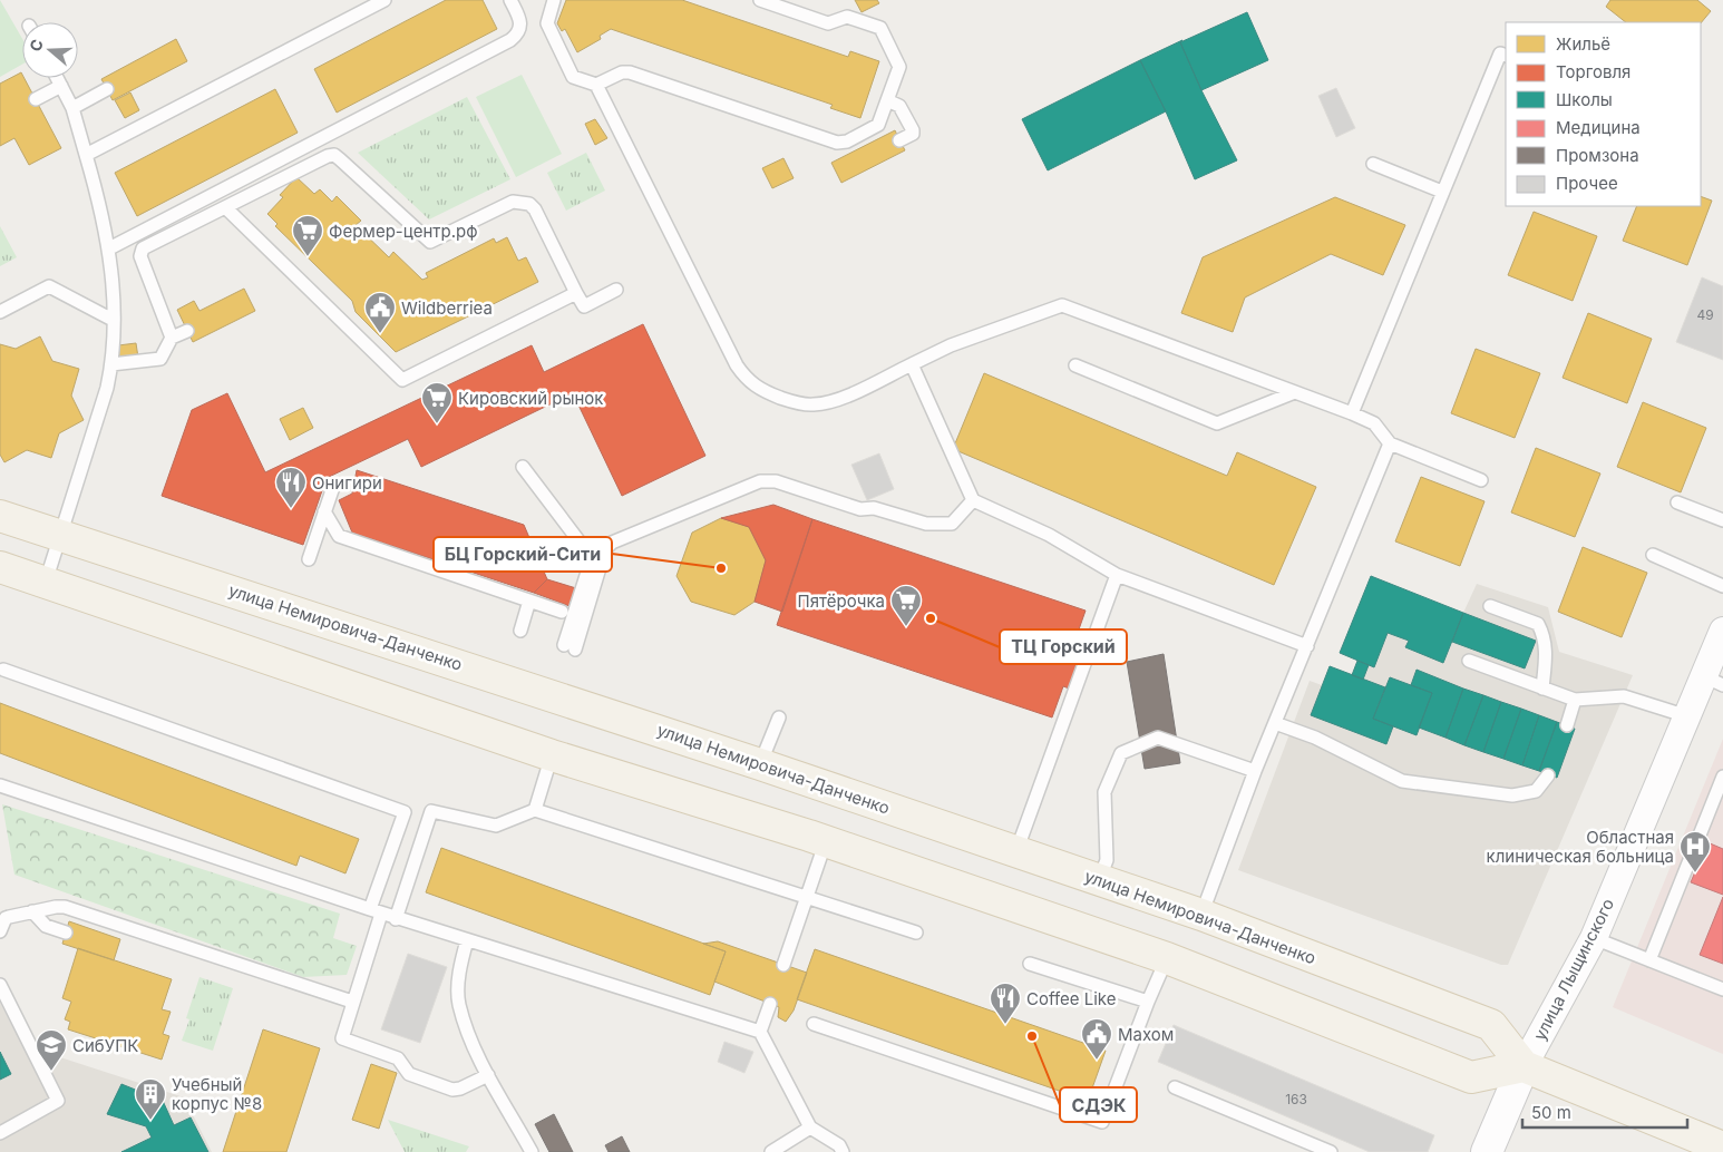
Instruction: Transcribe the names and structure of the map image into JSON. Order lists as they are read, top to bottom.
{
  "streets": {
    "main road": ["улица Немировича-Данченко"],
    "street": ["улица Лыщинского"]
  },
  "crossings": [
    ["улица Немировича-Данченко", "улица Лыщинского"]
  ],
  "places": {
    "supermarket": ["Фермер-центр.рф", "Кировский рынок", "Пятёрочка"],
    "public building": ["Wildberriea", "Махом"],
    "restaurant": ["Онигири", "Coffee Like"],
    "other": ["БЦ Горский-Сити", "ТЦ Горский", "СДЭК"],
    "hospital": ["Областная клиническая больница"],
    "school or university": ["СибУПК"],
    "building": ["Учебный корпус №8"]
  },
  "house_numbers": ["49", "163"],
  "legend": [
    "Жильё",
    "Торговля",
    "Школы",
    "Медицина",
    "Промзона",
    "Прочее"
  ],
  "scale_bar": "50 m",
  "north": "left"
}
